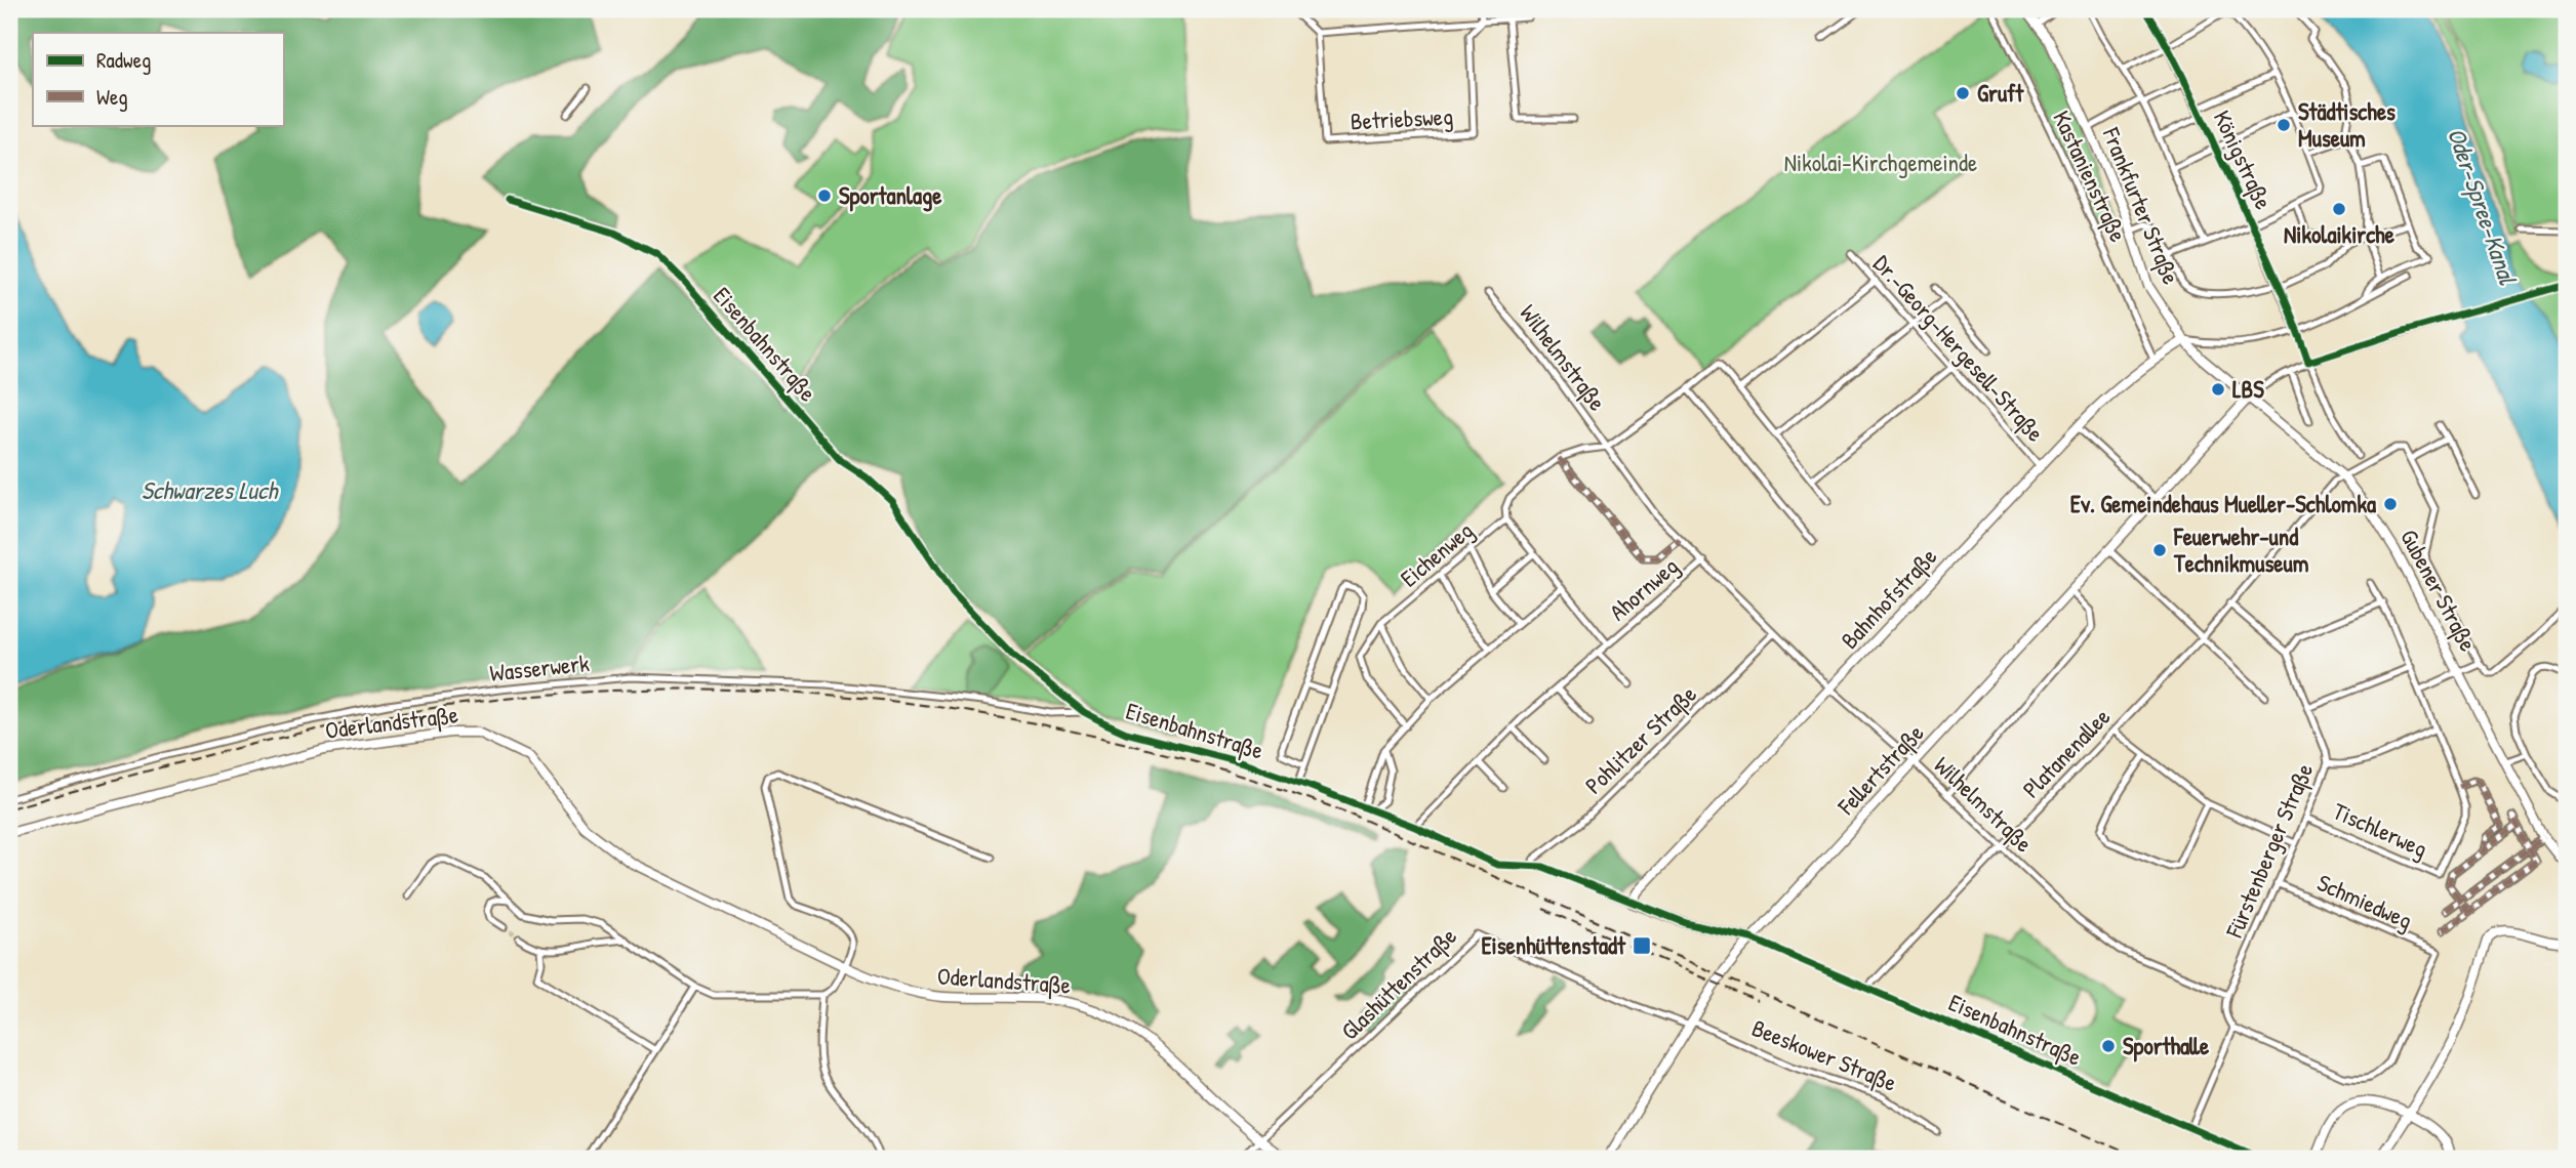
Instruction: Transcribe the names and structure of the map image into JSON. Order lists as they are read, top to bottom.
{
  "streets": {
    "street": [
      "Betriebsweg",
      "Königstraße",
      "Kastanienstraße",
      "Frankfurter Straße",
      "Eisenbahnstraße",
      "Dr.-Georg-Hergesell-Straße",
      "Wilhelmstraße",
      "Eichenweg",
      "Ahornweg",
      "Gubener Straße",
      "Bahnhofstraße",
      "Wasserwerk",
      "Oderlandstraße",
      "Pohlitzer Straße",
      "Platanenallee",
      "Fellertstraße",
      "Tischlerweg",
      "Fürstenberger Straße",
      "Schmiedweg",
      "Glashüttenstraße",
      "Beeskower Straße"
    ]
  },
  "crossings": [
    ["Kastanienstraße", "Bahnhofstraße"],
    ["Frankfurter Straße", "Gubener Straße"],
    ["Frankfurter Straße", "Bahnhofstraße"],
    ["Frankfurter Straße", "Fellertstraße"],
    ["Eisenbahnstraße", "Ahornweg"],
    ["Eisenbahnstraße", "Bahnhofstraße"],
    ["Eisenbahnstraße", "Wasserwerk"],
    ["Eisenbahnstraße", "Pohlitzer Straße"],
    ["Eisenbahnstraße", "Platanenallee"],
    ["Eisenbahnstraße", "Fellertstraße"],
    ["Dr.-Georg-Hergesell-Straße", "Bahnhofstraße"],
    ["Wilhelmstraße", "Eichenweg"],
    ["Wilhelmstraße", "Ahornweg"],
    ["Wilhelmstraße", "Bahnhofstraße"],
    ["Wilhelmstraße", "Pohlitzer Straße"],
    ["Wilhelmstraße", "Platanenallee"],
    ["Wilhelmstraße", "Fellertstraße"],
    ["Wilhelmstraße", "Fürstenberger Straße"],
    ["Eichenweg", "Ahornweg"],
    ["Gubener Straße", "Fellertstraße"],
    ["Oderlandstraße", "Glashüttenstraße"],
    ["Fellertstraße", "Glashüttenstraße"],
    ["Fellertstraße", "Beeskower Straße"],
    ["Tischlerweg", "Fürstenberger Straße"],
    ["Fürstenberger Straße", "Schmiedweg"],
    ["Glashüttenstraße", "Beeskower Straße"]
  ],
  "water": ["Oder-Spree-Kanal", "Schwarzes Luch"],
  "parks": ["Nikolai-Kirchgemeinde"],
  "places": {
    "other": [
      "Gruft",
      "Städtisches Museum",
      "Sportanlage",
      "Nikolaikirche",
      "LBS",
      "Ev. Gemeindehaus Mueller-Schlomka",
      "Feuerwehr-und Technikmuseum",
      "Sporthalle"
    ],
    "transit": ["Eisenhüttenstadt"]
  },
  "legend": ["Radweg", "Weg"]
}
